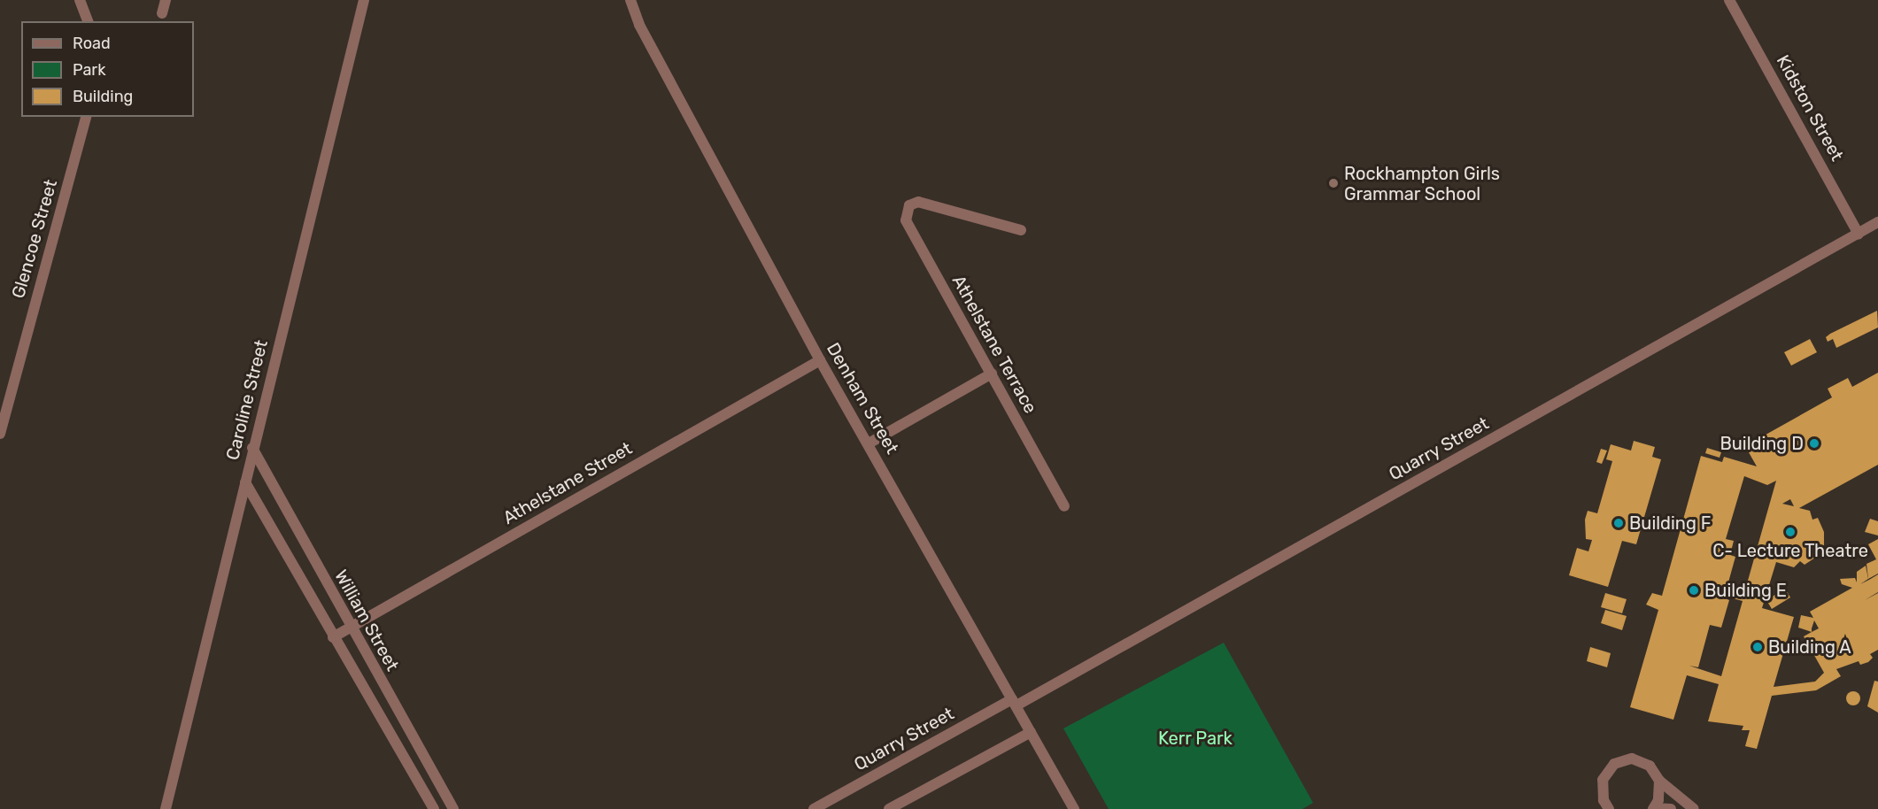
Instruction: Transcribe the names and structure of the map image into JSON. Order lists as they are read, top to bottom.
{
  "streets": {
    "street": [
      "Kidston Street",
      "Glencoe Street",
      "Athelstane Terrace",
      "Denham Street",
      "Caroline Street",
      "Quarry Street",
      "Athelstane Street",
      "William Street"
    ]
  },
  "crossings": [
    ["Kidston Street", "Quarry Street"],
    ["Denham Street", "Quarry Street"],
    ["Denham Street", "Athelstane Street"],
    ["Caroline Street", "William Street"],
    ["Athelstane Street", "William Street"]
  ],
  "parks": ["Kerr Park"],
  "places": [
    "Rockhampton Girls Grammar School",
    "Building D",
    "Building F",
    "C- Lecture Theatre",
    "Building E",
    "Building A"
  ],
  "legend": ["Road", "Park", "Building"]
}
